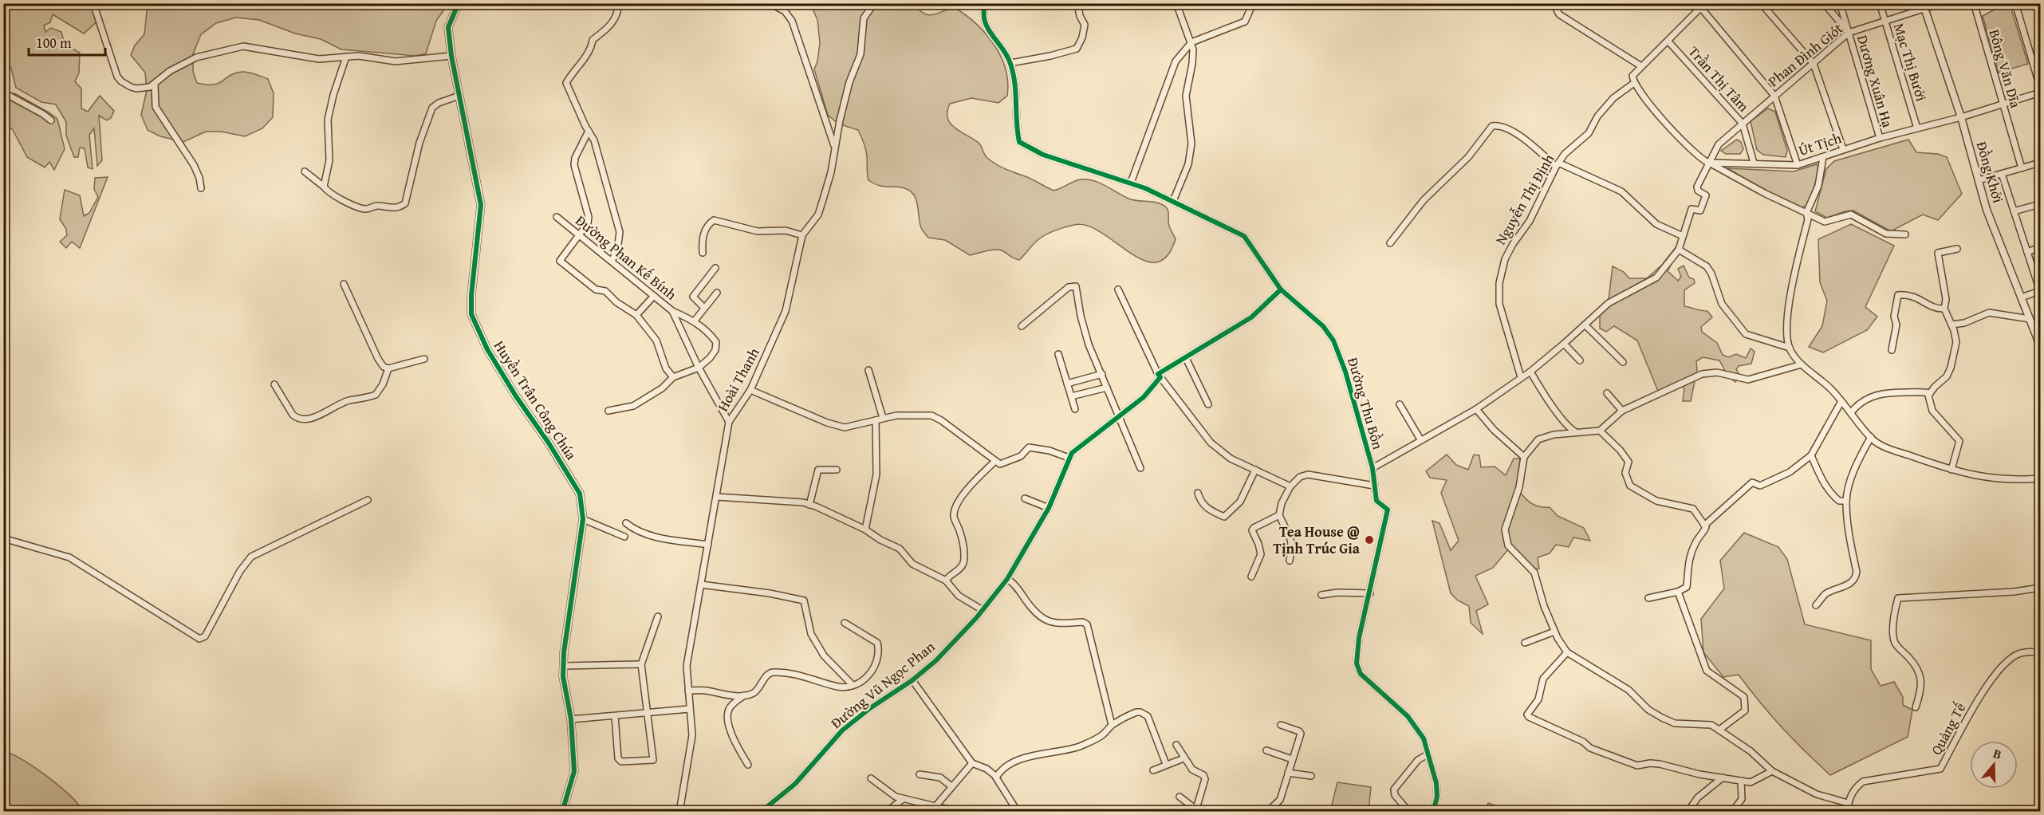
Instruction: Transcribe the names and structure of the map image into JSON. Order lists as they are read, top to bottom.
{
  "streets": {
    "street": [
      "Phan Đình Giót",
      "Mạc Thị Bưởi",
      "Bông Văn Dĩa",
      "Trần Thị Tâm",
      "Dương Xuân Hạ",
      "Út Tịch",
      "Đồng Khởi",
      "Nguyễn Thị Định",
      "Đường Phan Kế Bính",
      "Hoài Thanh",
      "Huyền Trân Công Chúa",
      "Đường Thu Bồn",
      "Đường Vũ Ngọc Phan",
      "Quảng Tế"
    ]
  },
  "crossings": [
    ["Phan Đình Giót", "Mạc Thị Bưởi"],
    ["Phan Đình Giót", "Trần Thị Tâm"],
    ["Phan Đình Giót", "Dương Xuân Hạ"],
    ["Phan Đình Giót", "Út Tịch"],
    ["Phan Đình Giót", "Đồng Khởi"],
    ["Mạc Thị Bưởi", "Út Tịch"],
    ["Bông Văn Dĩa", "Út Tịch"],
    ["Trần Thị Tâm", "Út Tịch"],
    ["Dương Xuân Hạ", "Út Tịch"],
    ["Út Tịch", "Đồng Khởi"],
    ["Đường Phan Kế Bính", "Hoài Thanh"],
    ["Đường Thu Bồn", "Đường Vũ Ngọc Phan"]
  ],
  "places": ["Tea House @ Tịnh Trúc Gia"],
  "scale_bar": "100 m",
  "north": "top"
}
